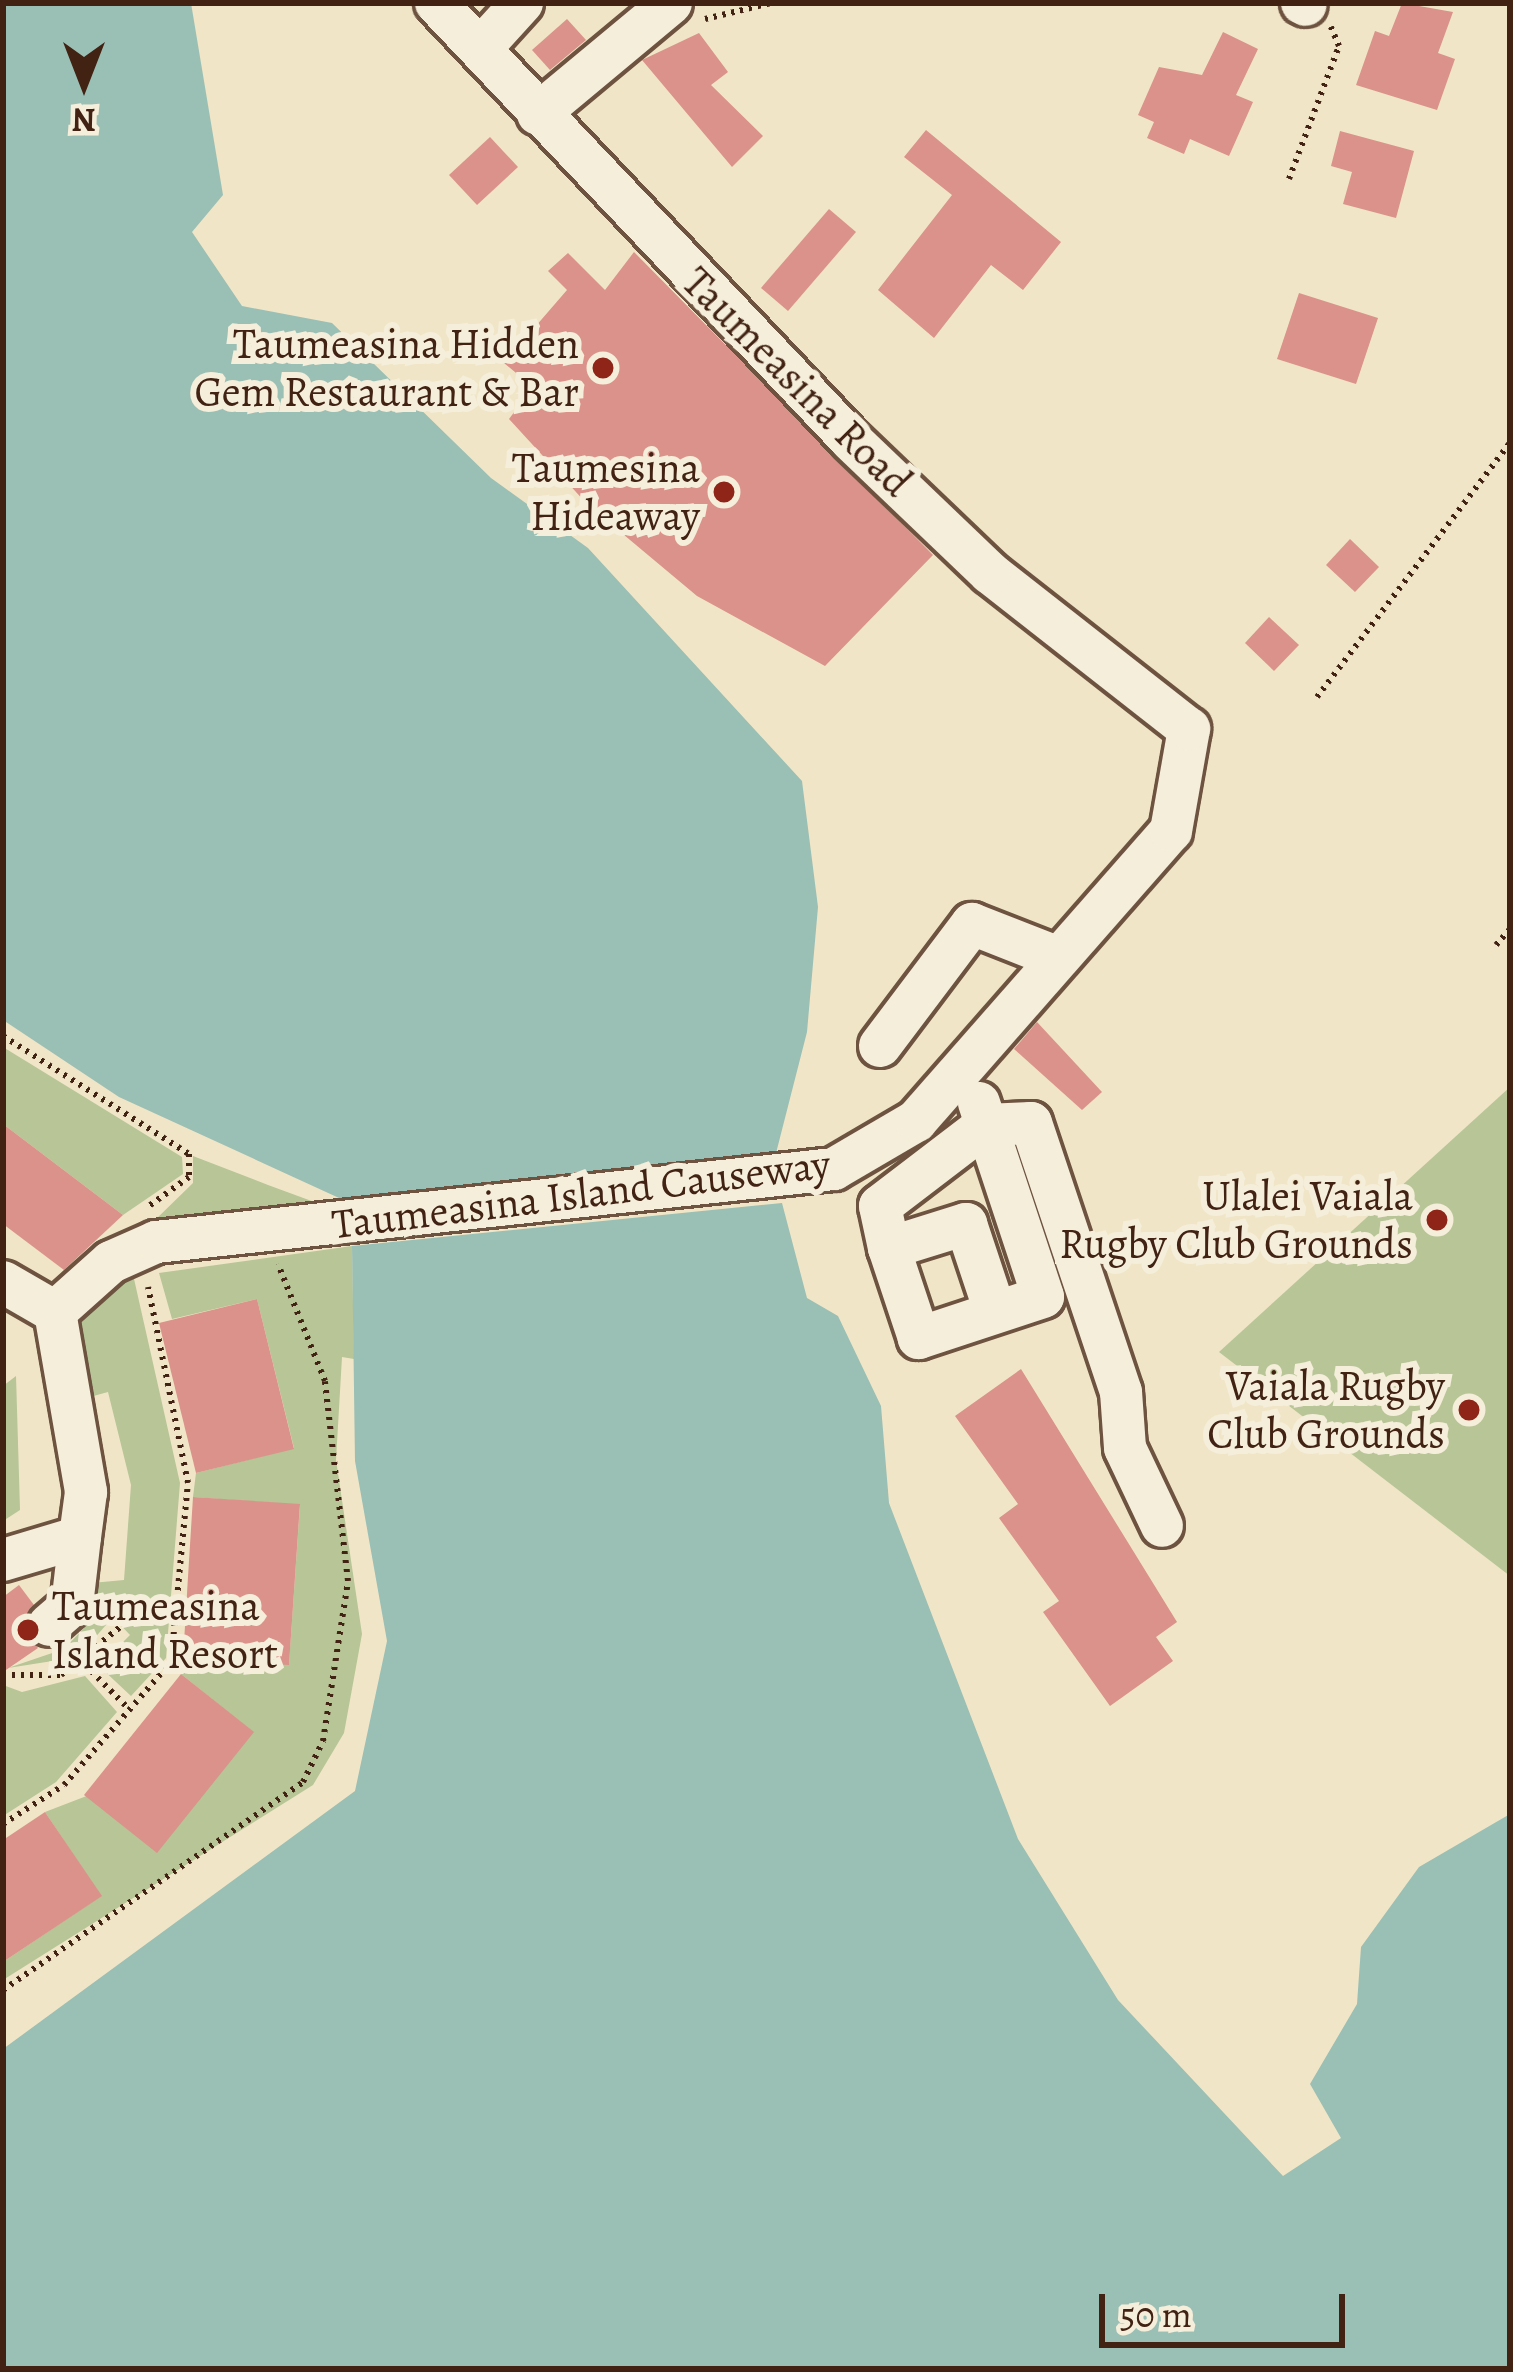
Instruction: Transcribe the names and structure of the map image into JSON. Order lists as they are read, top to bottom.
{
  "streets": {
    "street": ["Taumeasina Road", "Taumeasina Island Causeway"]
  },
  "crossings": [
    ["Taumeasina Road", "Taumeasina Island Causeway"]
  ],
  "places": [
    "Taumeasina Hidden Gem Restaurant & Bar",
    "Taumesina Hideaway",
    "Ulalei Vaiala Rugby Club Grounds",
    "Vaiala Rugby Club Grounds",
    "Taumeasina Island Resort"
  ],
  "scale_bar": "50 m",
  "north": "bottom"
}
